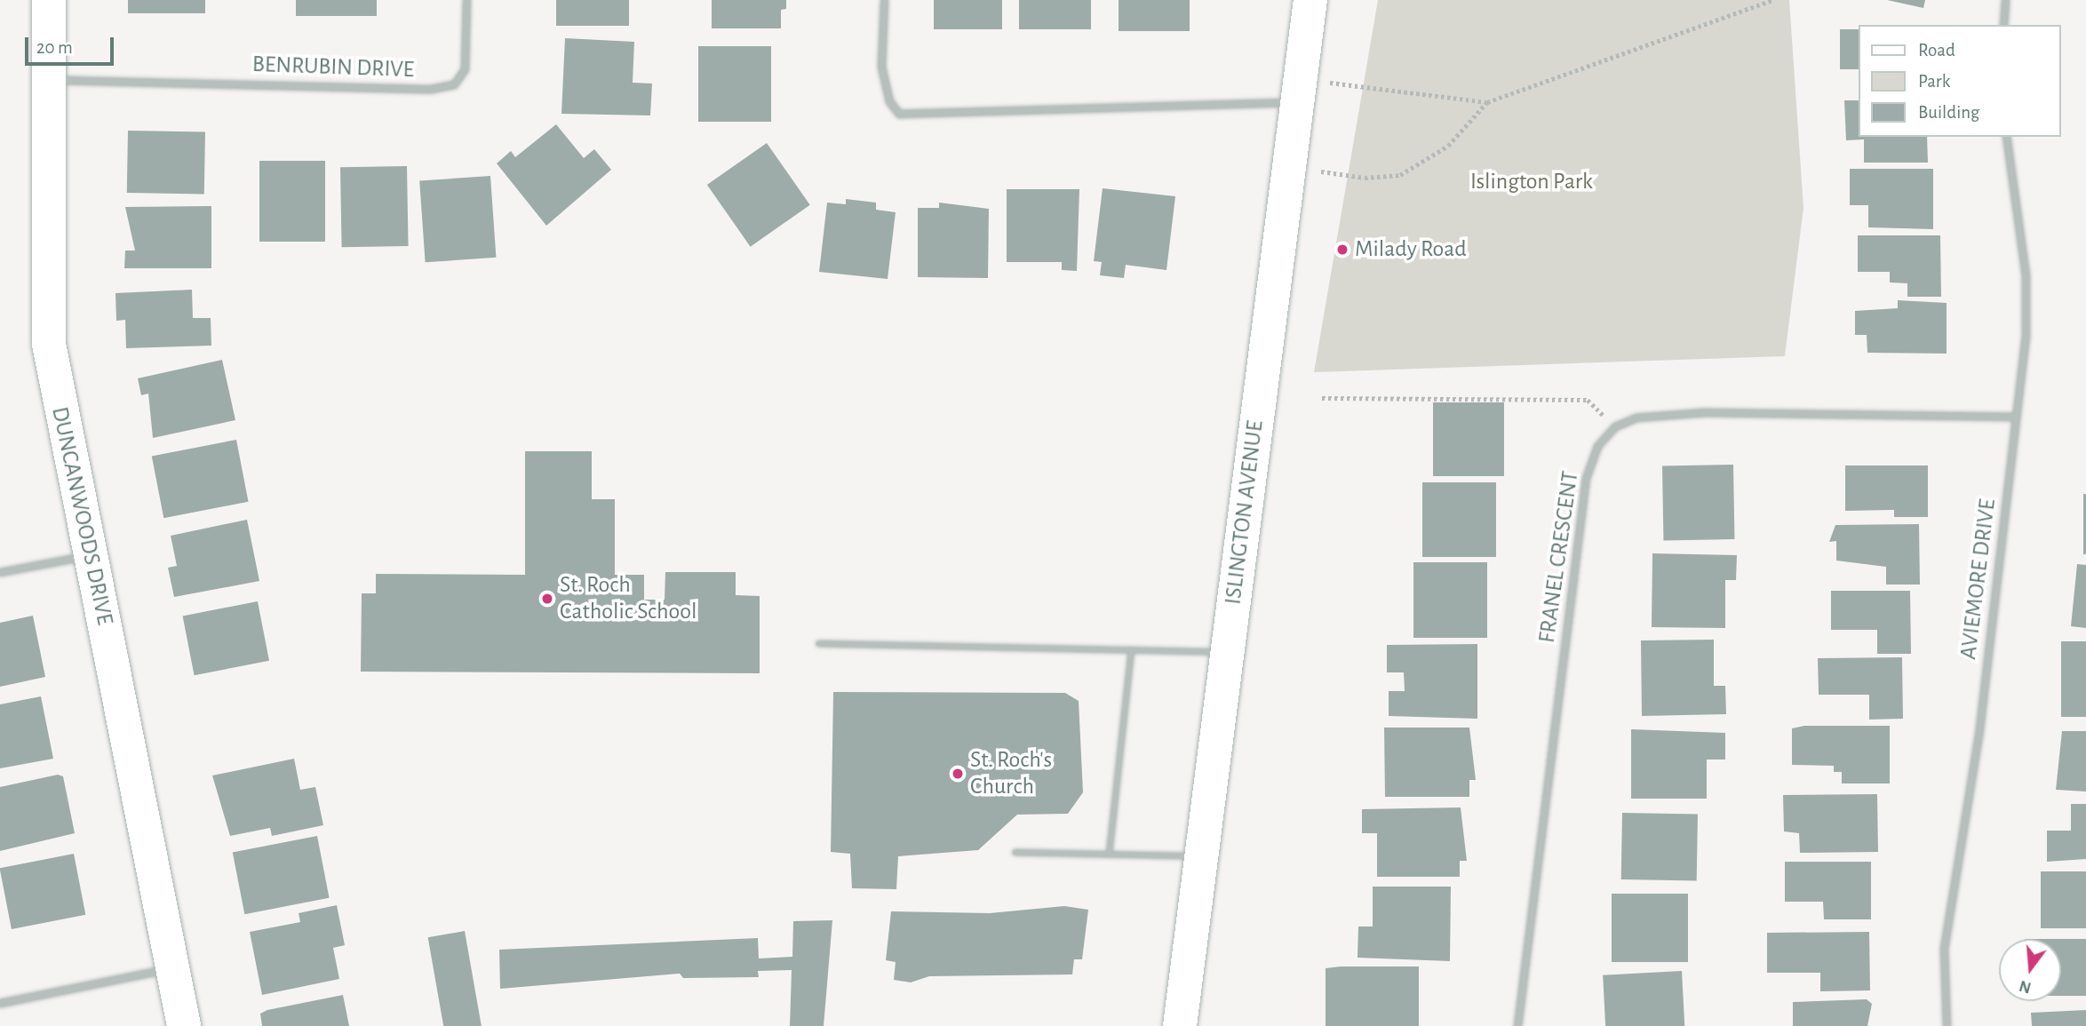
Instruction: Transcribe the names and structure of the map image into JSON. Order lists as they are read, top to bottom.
{
  "streets": {
    "street": [
      "BENRUBIN DRIVE",
      "ISLINGTON AVENUE",
      "DUNCANWOODS DRIVE",
      "FRANEL CRESCENT",
      "AVIEMORE DRIVE"
    ]
  },
  "crossings": [
    ["BENRUBIN DRIVE", "DUNCANWOODS DRIVE"]
  ],
  "parks": ["Islington Park"],
  "places": ["Milady Road", "St. Roch Catholic School", "St. Roch's Church"],
  "legend": ["Road", "Park", "Building"],
  "scale_bar": "20 m",
  "north": "bottom"
}
